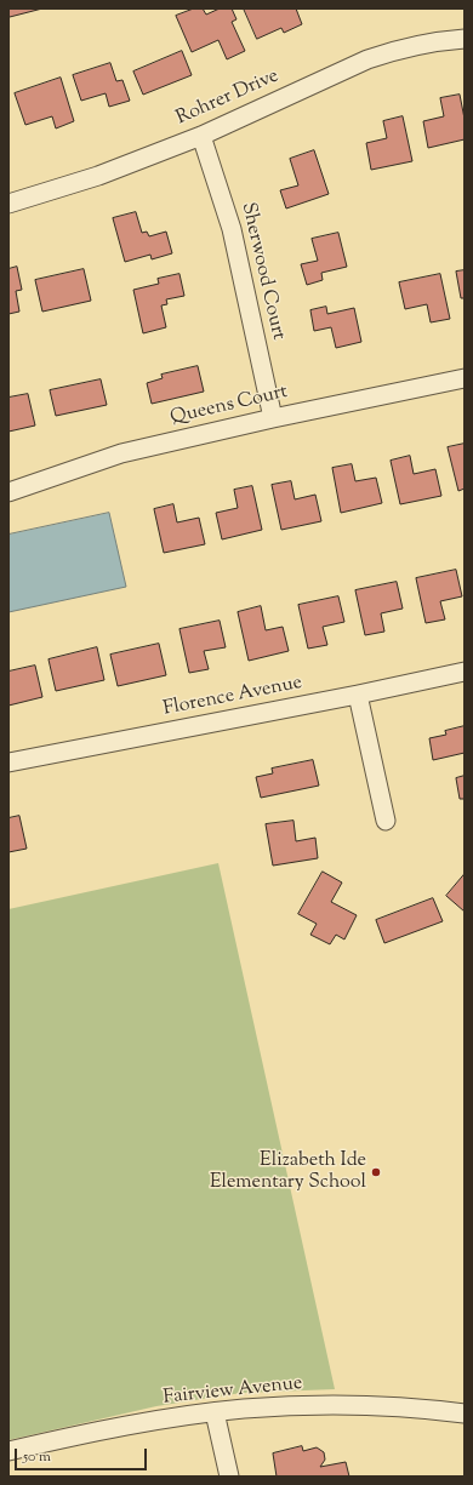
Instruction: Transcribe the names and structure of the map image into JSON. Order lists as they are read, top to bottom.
{
  "streets": {
    "street": [
      "Rohrer Drive",
      "Sherwood Court",
      "Queens Court",
      "Florence Avenue",
      "Fairview Avenue"
    ]
  },
  "crossings": [
    ["Rohrer Drive", "Sherwood Court"],
    ["Sherwood Court", "Queens Court"]
  ],
  "places": ["Elizabeth Ide Elementary School"],
  "scale_bar": "50 m"
}
